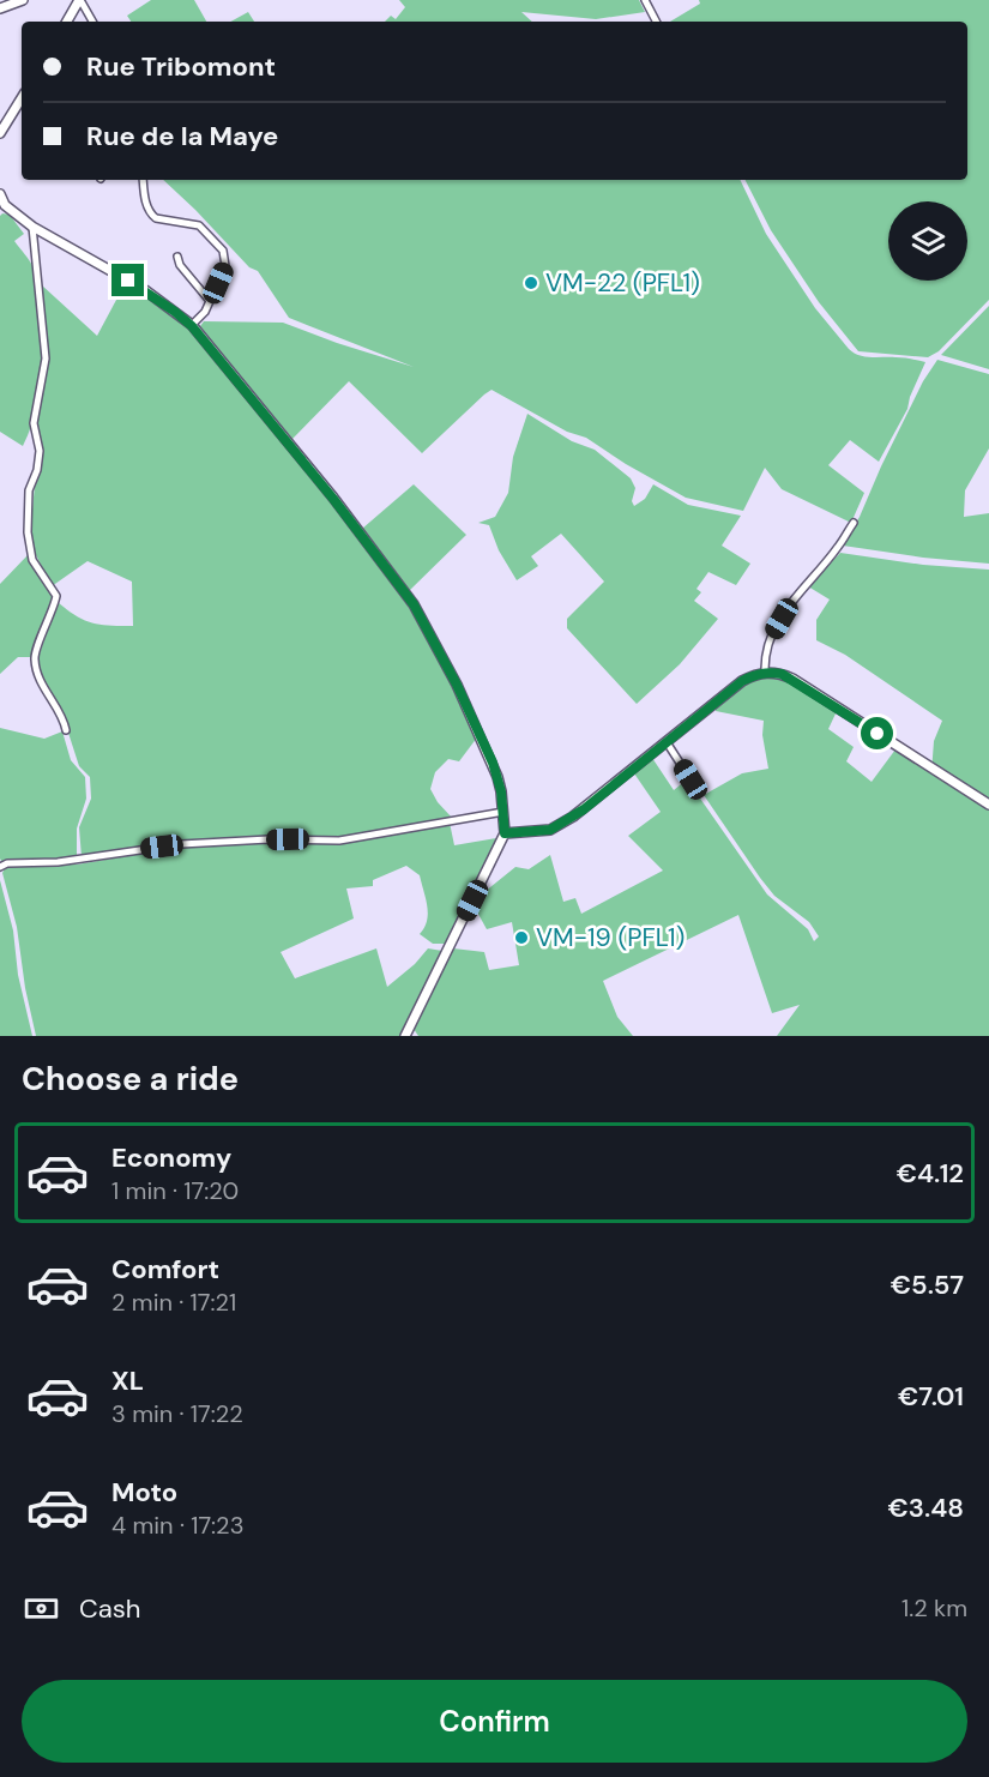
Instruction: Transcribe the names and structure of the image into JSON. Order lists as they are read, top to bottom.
{
  "places": ["VM-22 (PFL1)", "VM-19 (PFL1)"],
  "page": {
    "banner": ["Rue Tribomont", "Rue de la Maye"],
    "heading": "Choose a ride",
    "list": [
      {
        "name": "Economy",
        "note": "1 min · 17:20",
        "value": "€4.12"
      },
      {
        "name": "Comfort",
        "note": "2 min · 17:21",
        "value": "€5.57"
      },
      {
        "name": "XL",
        "note": "3 min · 17:22",
        "value": "€7.01"
      },
      {
        "name": "Moto",
        "note": "4 min · 17:23",
        "value": "€3.48"
      }
    ],
    "pay": ["Cash", "1.2 km"],
    "buttons": "Confirm"
  }
}
